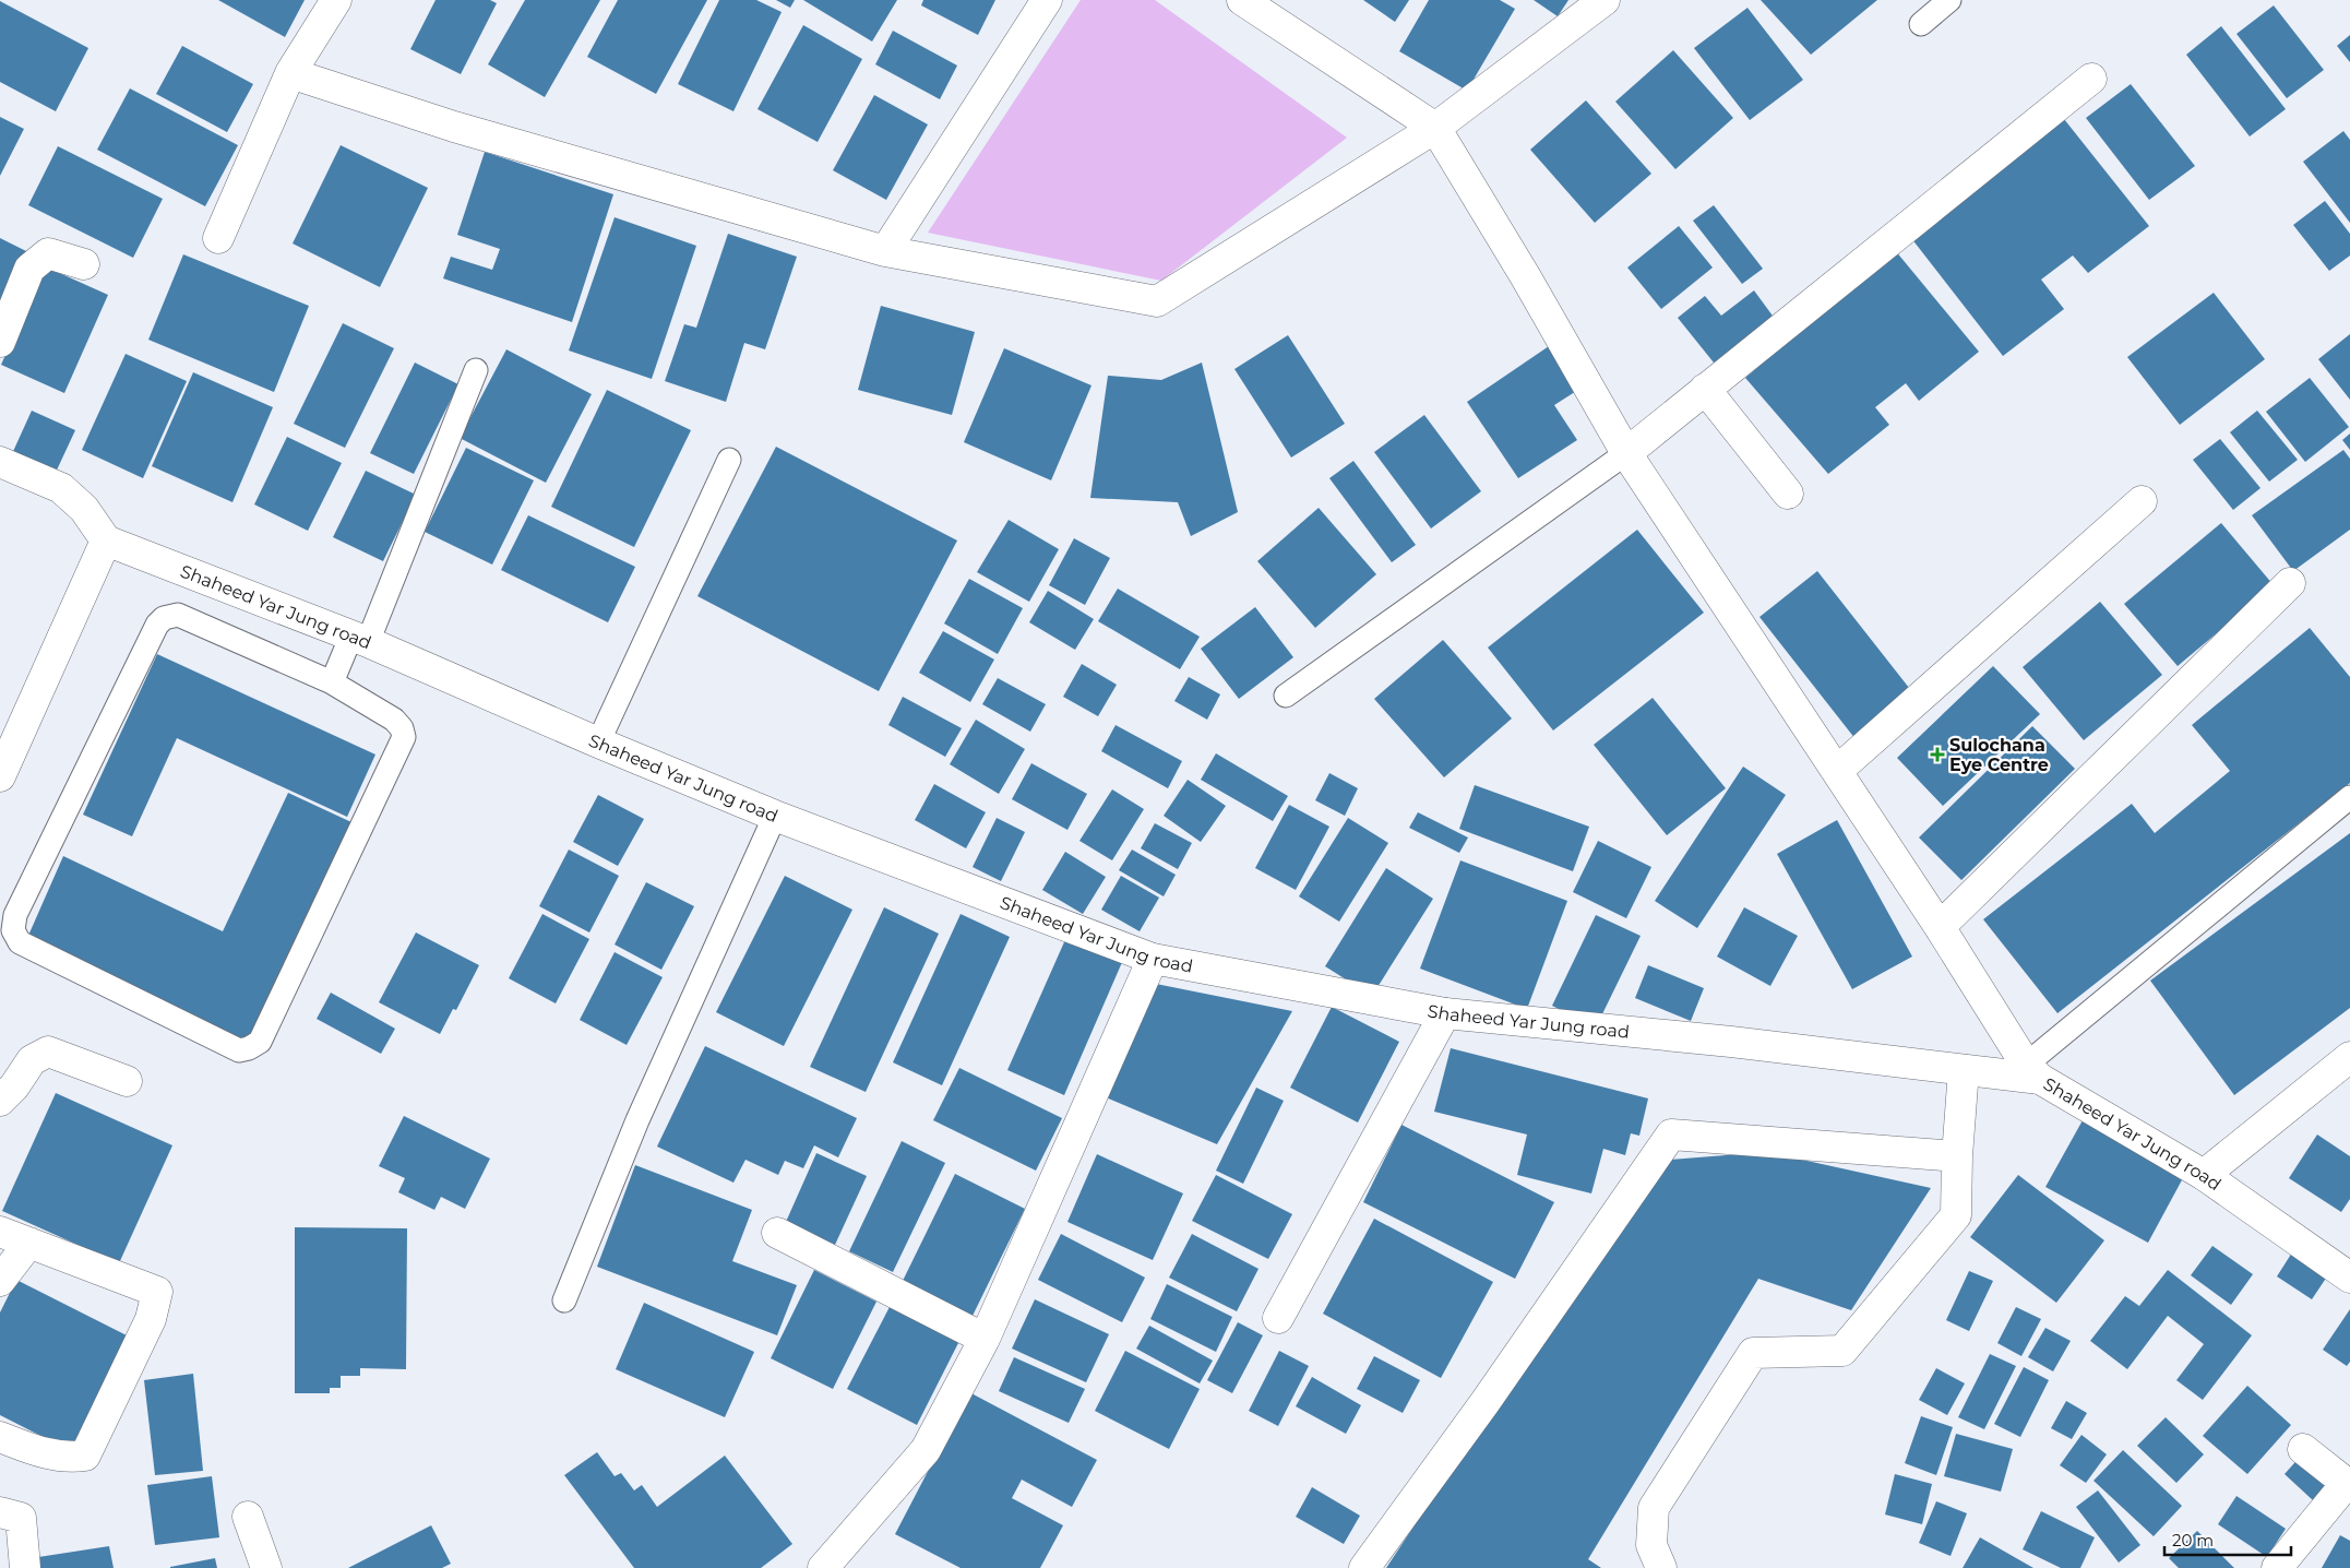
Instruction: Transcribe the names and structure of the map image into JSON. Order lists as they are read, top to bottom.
{
  "streets": {
    "street": ["Shaheed Yar Jung road"]
  },
  "places": {
    "health": ["Sulochana Eye Centre"]
  },
  "scale_bar": "20 m"
}
